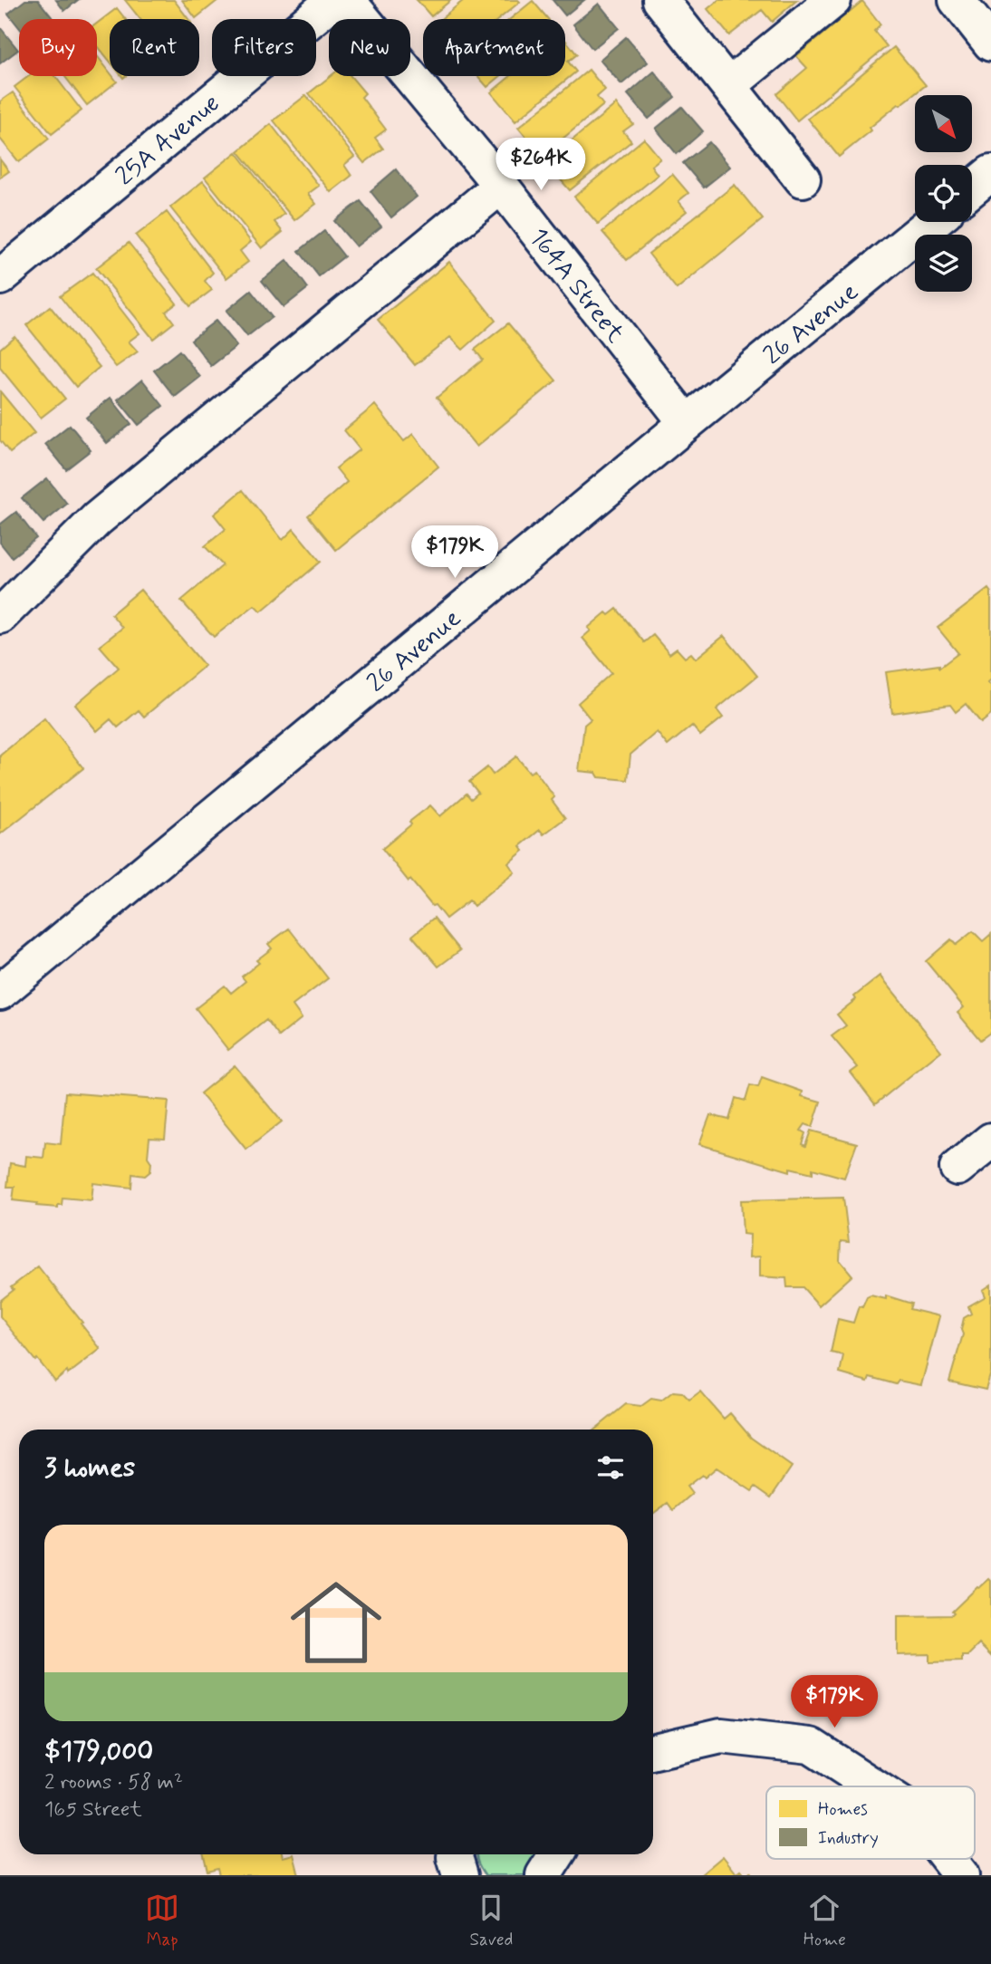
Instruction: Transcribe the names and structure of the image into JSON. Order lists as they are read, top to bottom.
{
  "streets": {
    "street": ["25A Avenue", "164A Street", "26 Avenue"]
  },
  "crossings": [
    ["164A Street", "26 Avenue"]
  ],
  "legend": ["Homes", "Industry"],
  "north": "bottom right",
  "page": {
    "chip": [
      "Buy",
      "Rent",
      "Filters",
      "New",
      "Apartment"
    ],
    "price": ["$264K", "$179K", "$179K"],
    "heading": "3 homes",
    "list": [
      {
        "name": "$179,000",
        "note": "2 rooms · 58 m² · 165 Street"
      }
    ],
    "tabs": ["Map", "Saved", "Home"]
  }
}
